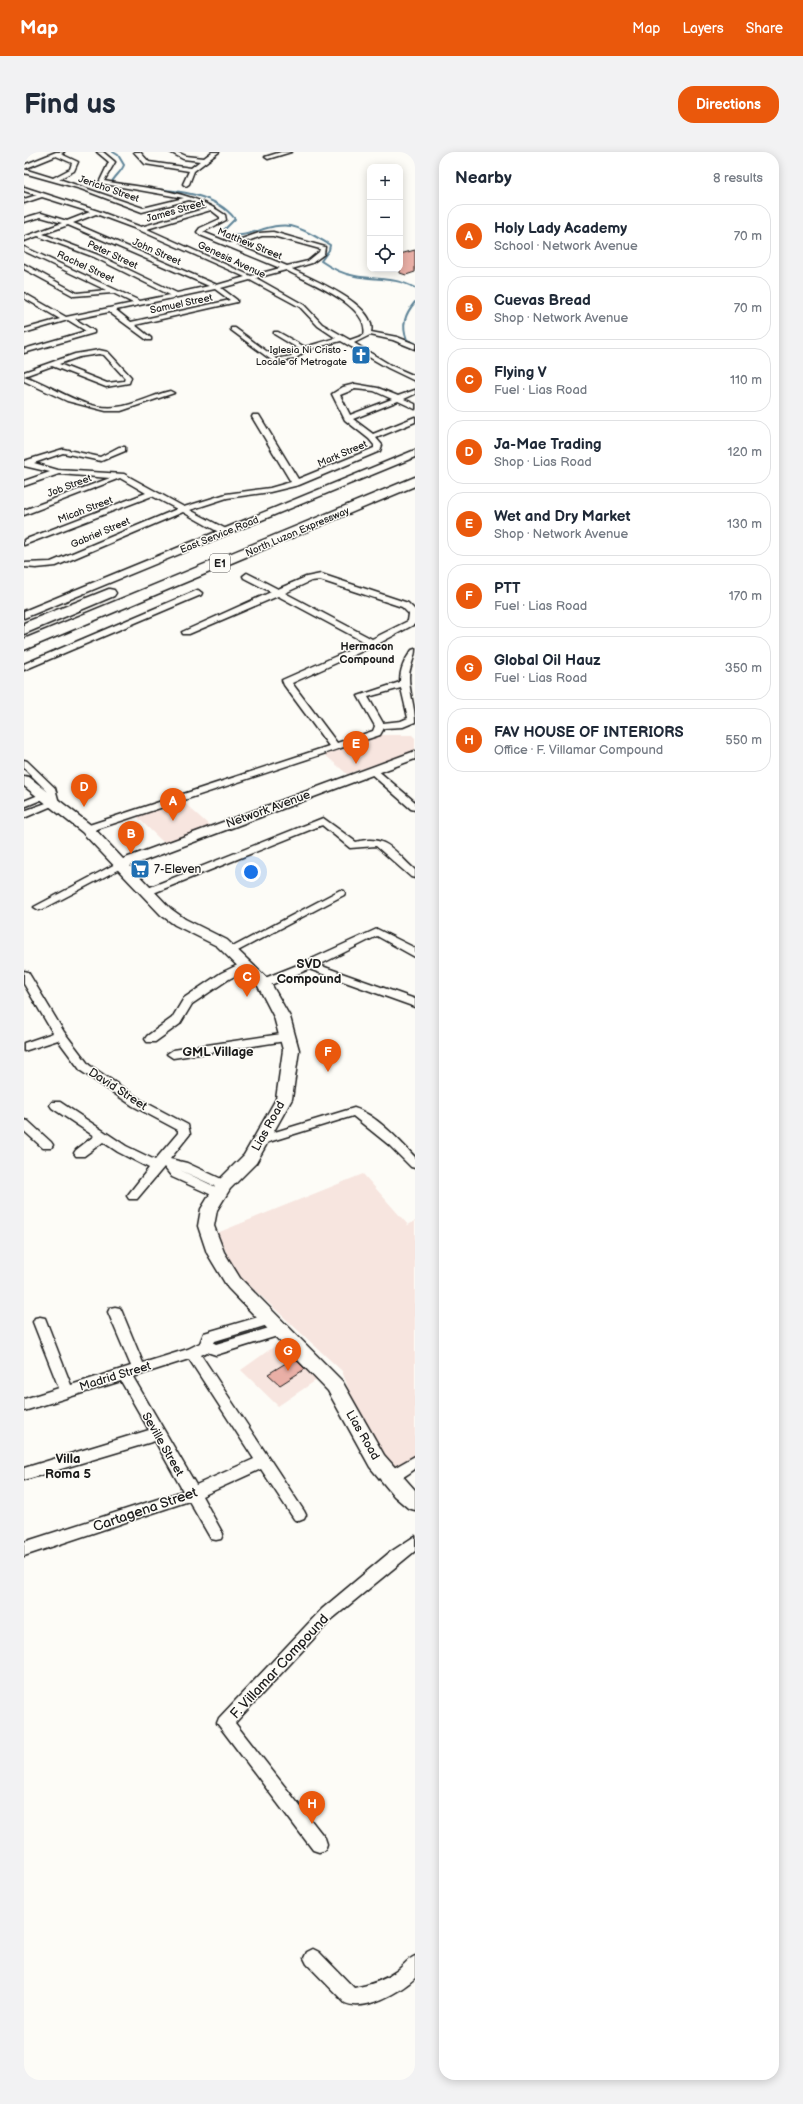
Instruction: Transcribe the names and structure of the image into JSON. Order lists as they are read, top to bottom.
{
  "streets": {
    "highway": ["North Luzon Expressway", "E1"],
    "main road": ["East Service Road", "Network Avenue", "Lias Road"],
    "street": [
      "Jericho Street",
      "James Street",
      "Matthew Street",
      "John Street",
      "Peter Street",
      "Genesis Avenue",
      "Rachel Street",
      "Samuel Street",
      "Mark Street",
      "Job Street",
      "Micah Street",
      "Gabriel Street",
      "David Street",
      "Madrid Street",
      "Seville Street",
      "Cartagena Street",
      "F. Villamar Compound"
    ]
  },
  "crossings": [
    ["James Street", "Matthew Street"],
    ["James Street", "Genesis Avenue"],
    ["John Street", "Samuel Street"],
    ["Mark Street", "Gabriel Street"],
    ["Network Avenue", "Lias Road"],
    ["Lias Road", "Madrid Street"],
    ["Madrid Street", "Seville Street"],
    ["Seville Street", "Cartagena Street"]
  ],
  "districts": [
    "Hermacon Compound",
    "SVD Compound",
    "GML Village",
    "Villa Roma 5"
  ],
  "places": {
    "church": ["Iglesia Ni Cristo - Locale of Metrogate"],
    "supermarket": ["7-Eleven"]
  },
  "page": {
    "header": "Map",
    "nav": ["Map", "Layers", "Share"],
    "buttons": "Directions",
    "title": "Find us",
    "heading": ["Nearby", "8 results"],
    "map_buttons": ["+", "−"],
    "list": [
      {
        "mark": "A",
        "name": "Holy Lady Academy",
        "note": "School · Network Avenue",
        "value": "70 m"
      },
      {
        "mark": "B",
        "name": "Cuevas Bread",
        "note": "Shop · Network Avenue",
        "value": "70 m"
      },
      {
        "mark": "C",
        "name": "Flying V",
        "note": "Fuel · Lias Road",
        "value": "110 m"
      },
      {
        "mark": "D",
        "name": "Ja-Mae Trading",
        "note": "Shop · Lias Road",
        "value": "120 m"
      },
      {
        "mark": "E",
        "name": "Wet and Dry Market",
        "note": "Shop · Network Avenue",
        "value": "130 m"
      },
      {
        "mark": "F",
        "name": "PTT",
        "note": "Fuel · Lias Road",
        "value": "170 m"
      },
      {
        "mark": "G",
        "name": "Global Oil Hauz",
        "note": "Fuel · Lias Road",
        "value": "350 m"
      },
      {
        "mark": "H",
        "name": "FAV HOUSE OF INTERIORS",
        "note": "Office · F. Villamar Compound",
        "value": "550 m"
      }
    ],
    "pins": [
      "E",
      "D",
      "A",
      "B",
      "C",
      "F",
      "G",
      "H"
    ]
  }
}
